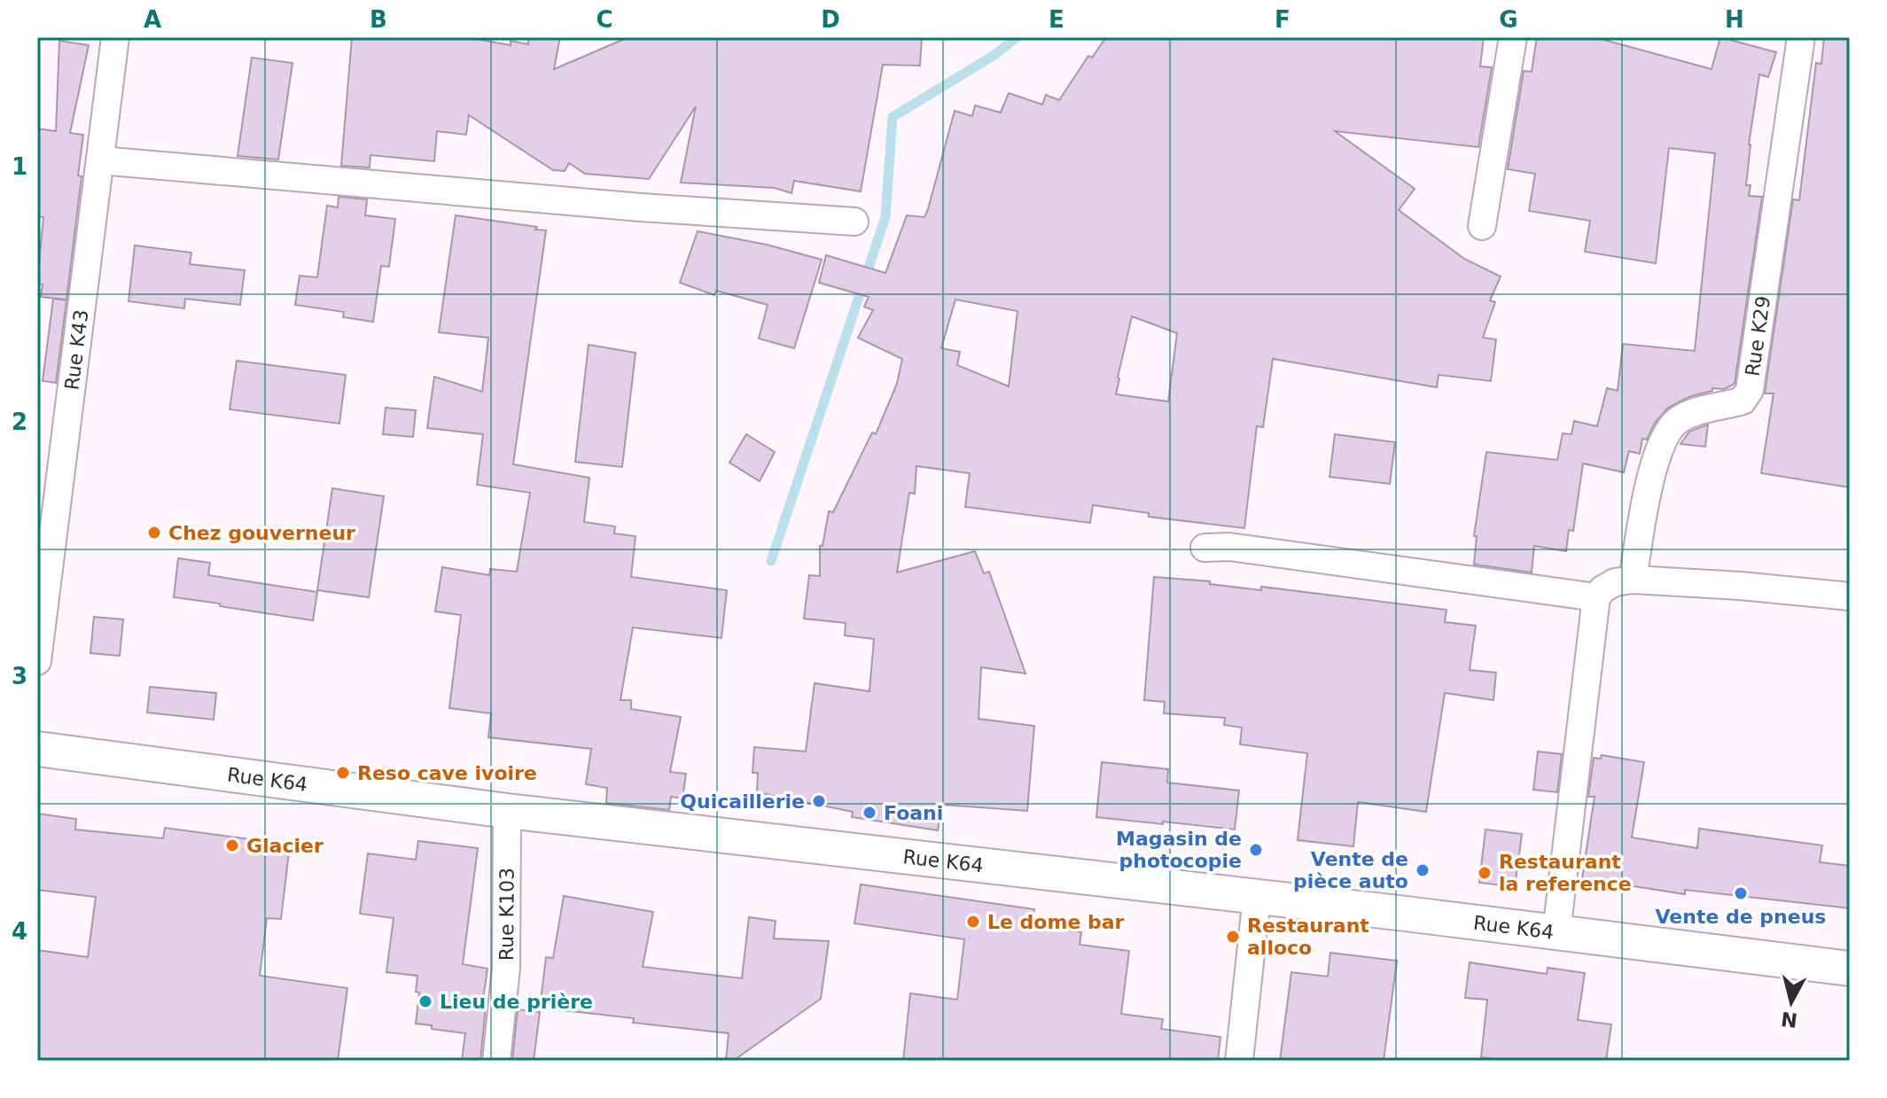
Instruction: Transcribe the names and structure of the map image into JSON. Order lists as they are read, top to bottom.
{
  "streets": {
    "street": [
      "Rue K29",
      "Rue K43",
      "Rue K64",
      "Rue K103"
    ]
  },
  "crossings": [
    ["Rue K64", "Rue K103"]
  ],
  "places": [
    "Chez gouverneur",
    "Reso cave ivoire",
    "Quicaillerie",
    "Foani",
    "Glacier",
    "Magasin de photocopie",
    "Vente de pièce auto",
    "Restaurant la reference",
    "Vente de pneus",
    "Le dome bar",
    "Restaurant alloco",
    "Lieu de prière"
  ],
  "north": "bottom",
  "grid": {
    "columns": [
      "A",
      "B",
      "C",
      "D",
      "E",
      "F",
      "G",
      "H"
    ],
    "rows": [
      "1",
      "2",
      "3",
      "4"
    ]
  }
}
